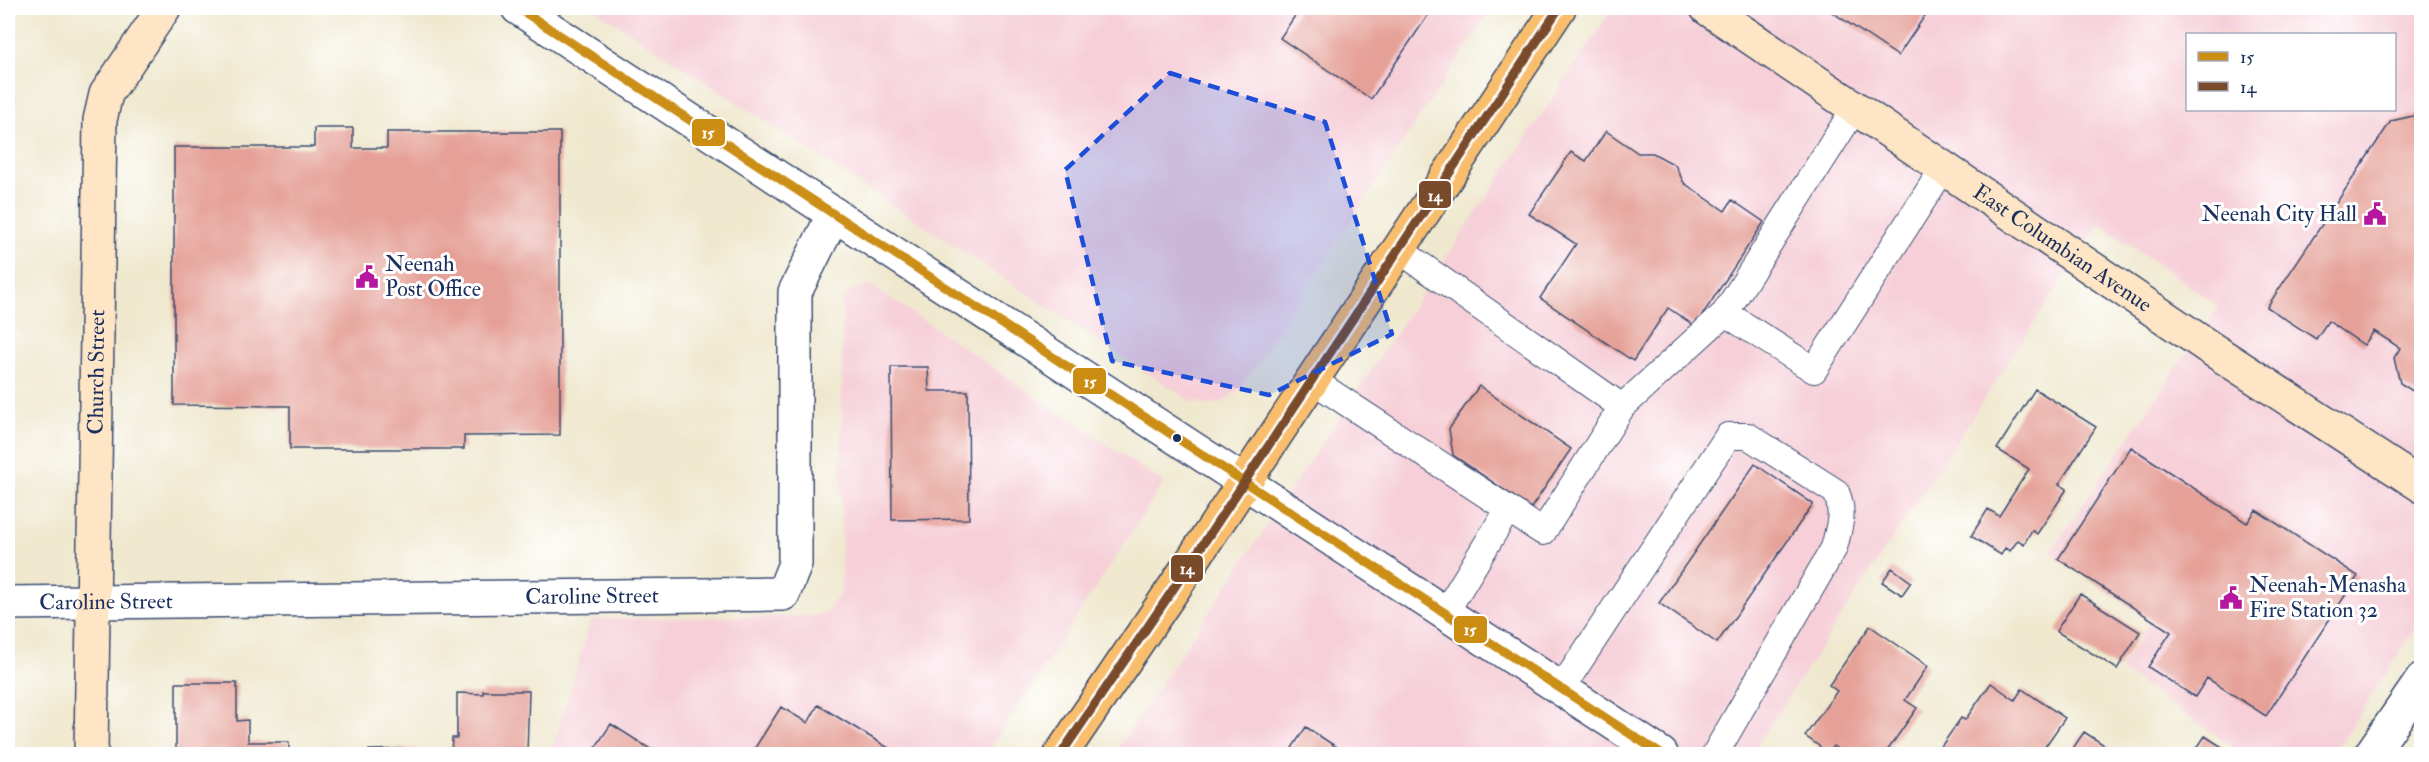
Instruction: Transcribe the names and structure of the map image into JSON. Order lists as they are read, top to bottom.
{
  "streets": {
    "street": ["East Columbian Avenue", "Church Street", "Caroline Street"]
  },
  "crossings": [
    ["Church Street", "Caroline Street"]
  ],
  "places": {
    "public building": ["Neenah City Hall", "Neenah Post Office", "Neenah-Menasha Fire Station 32"]
  },
  "lines": ["transit line 15", "transit line 14"],
  "legend": ["15", "14"]
}
